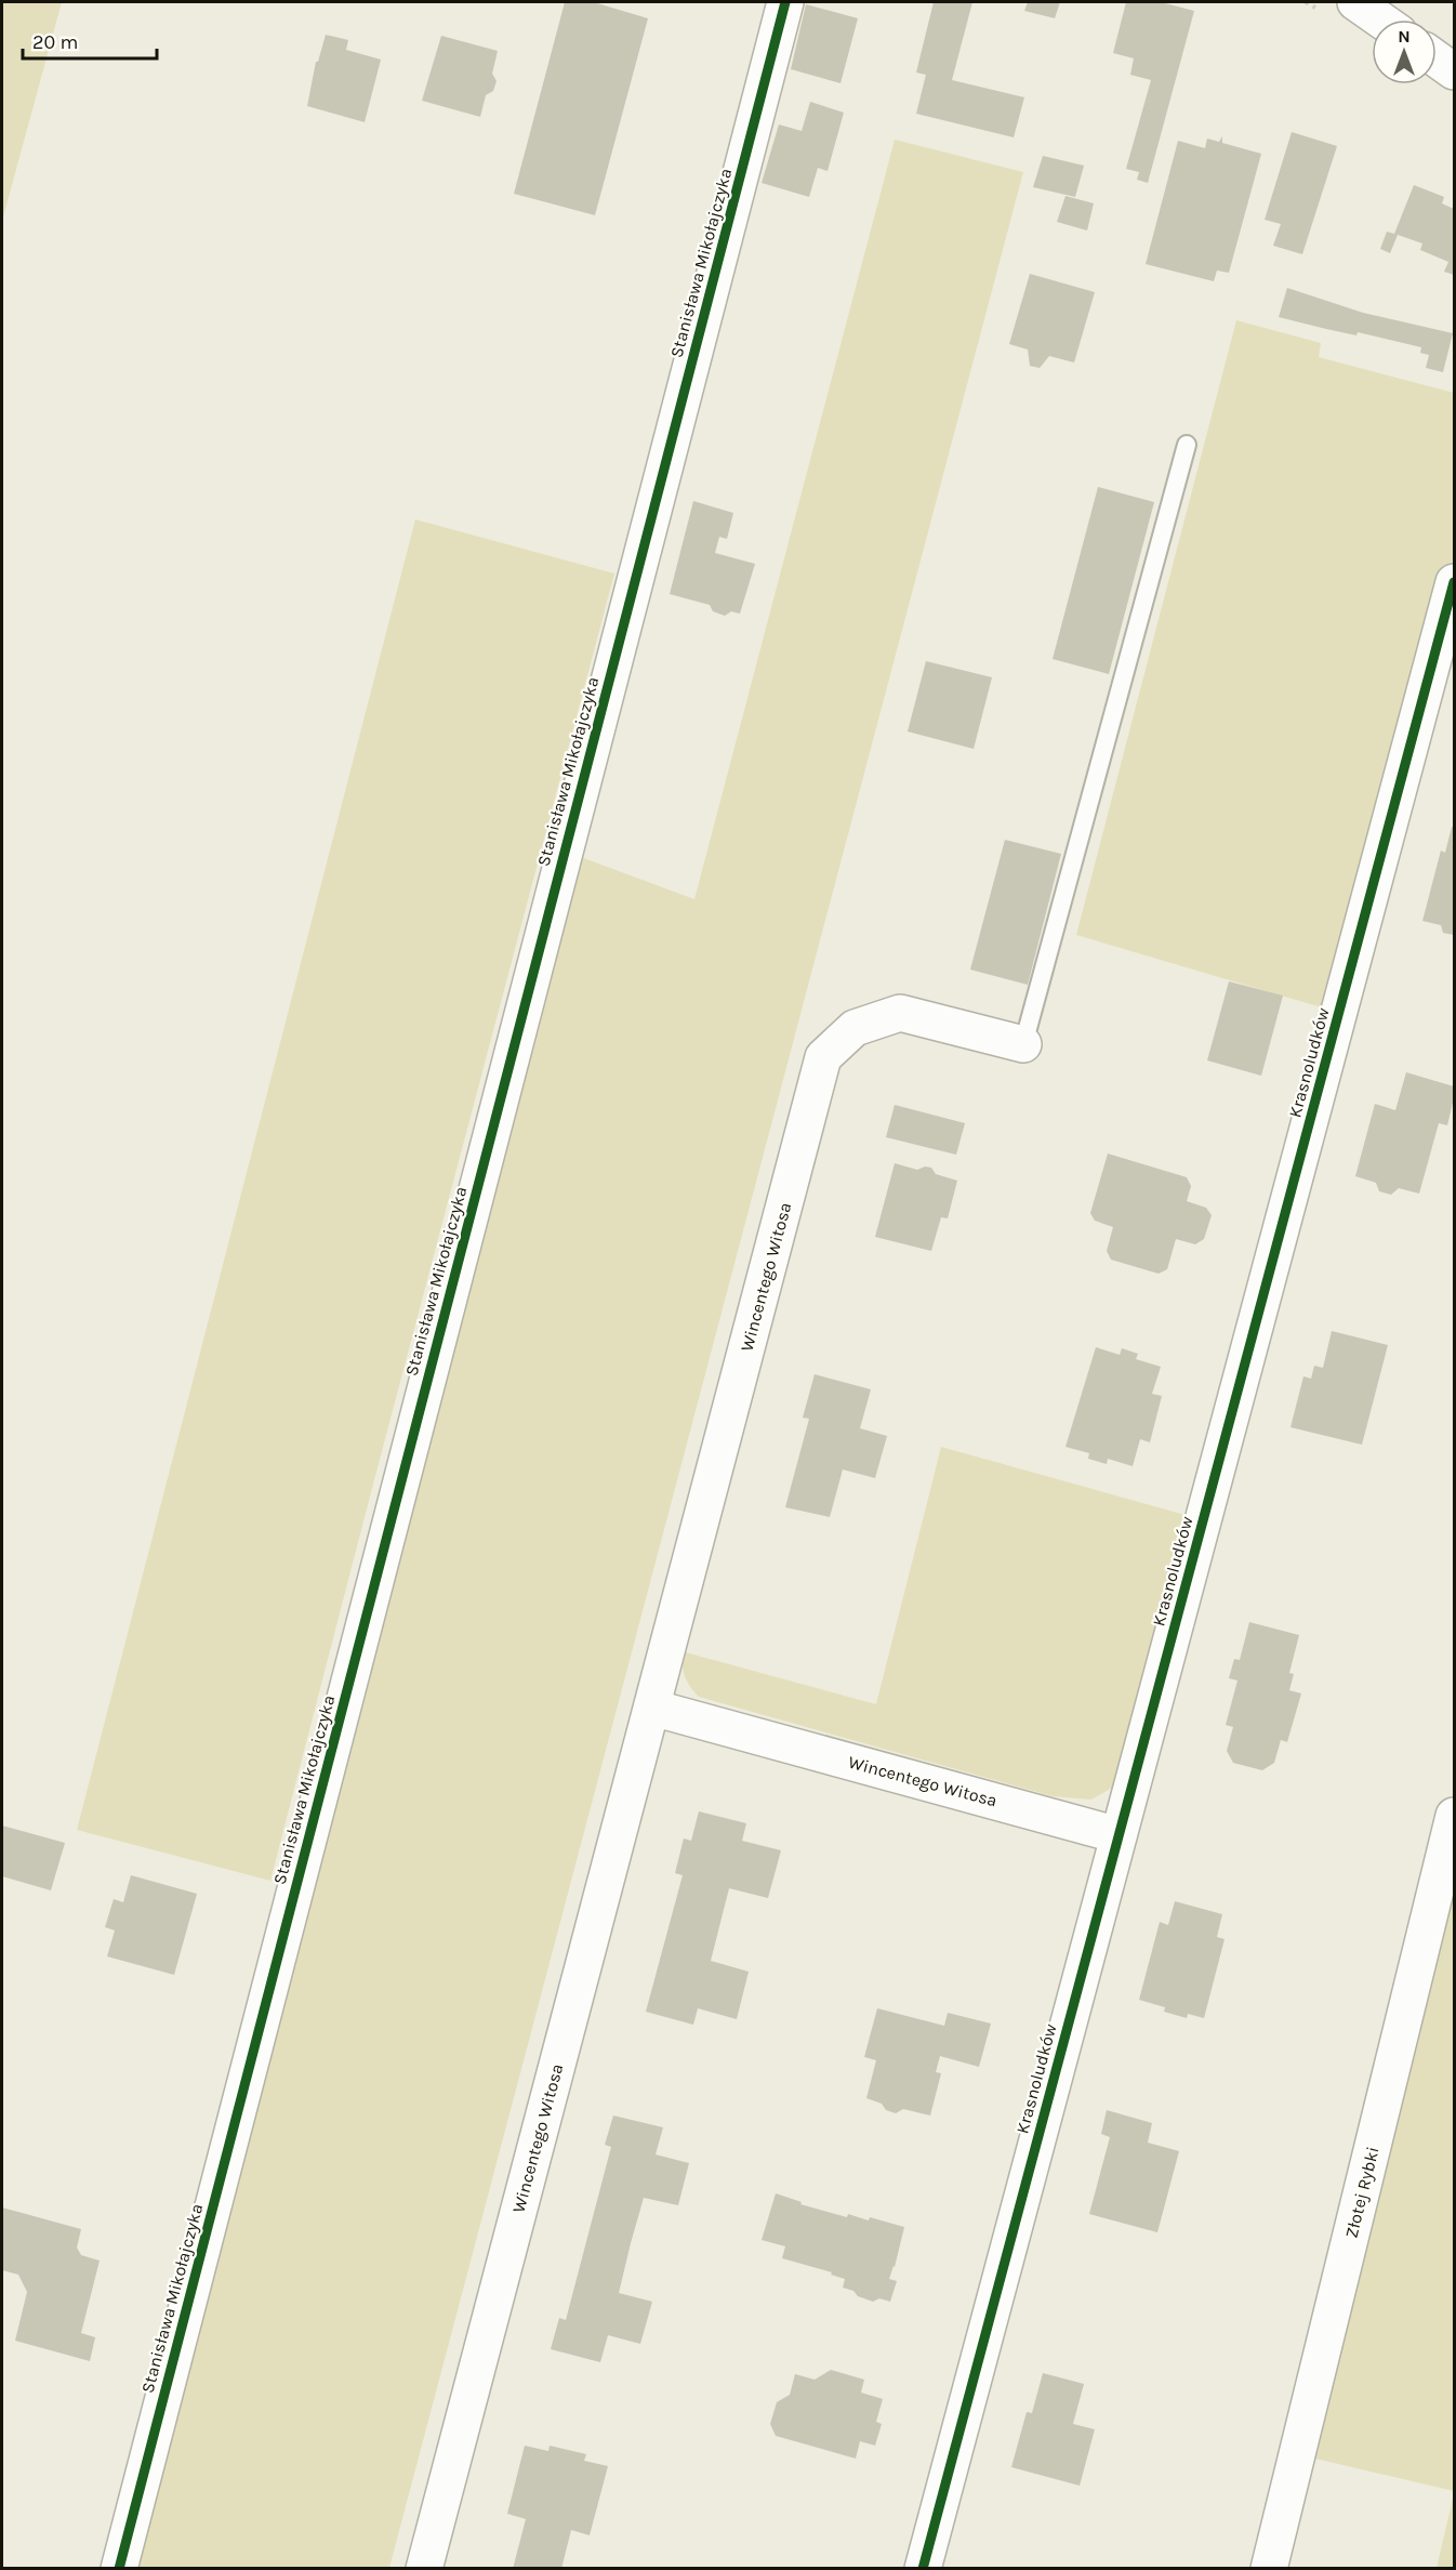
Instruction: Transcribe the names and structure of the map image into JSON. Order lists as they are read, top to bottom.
{
  "streets": {
    "street": [
      "Stanisława Mikołajczyka",
      "Krasnoludków",
      "Wincentego Witosa",
      "Złotej Rybki"
    ]
  },
  "crossings": [
    ["Krasnoludków", "Wincentego Witosa"]
  ],
  "scale_bar": "20 m",
  "north": "top"
}
